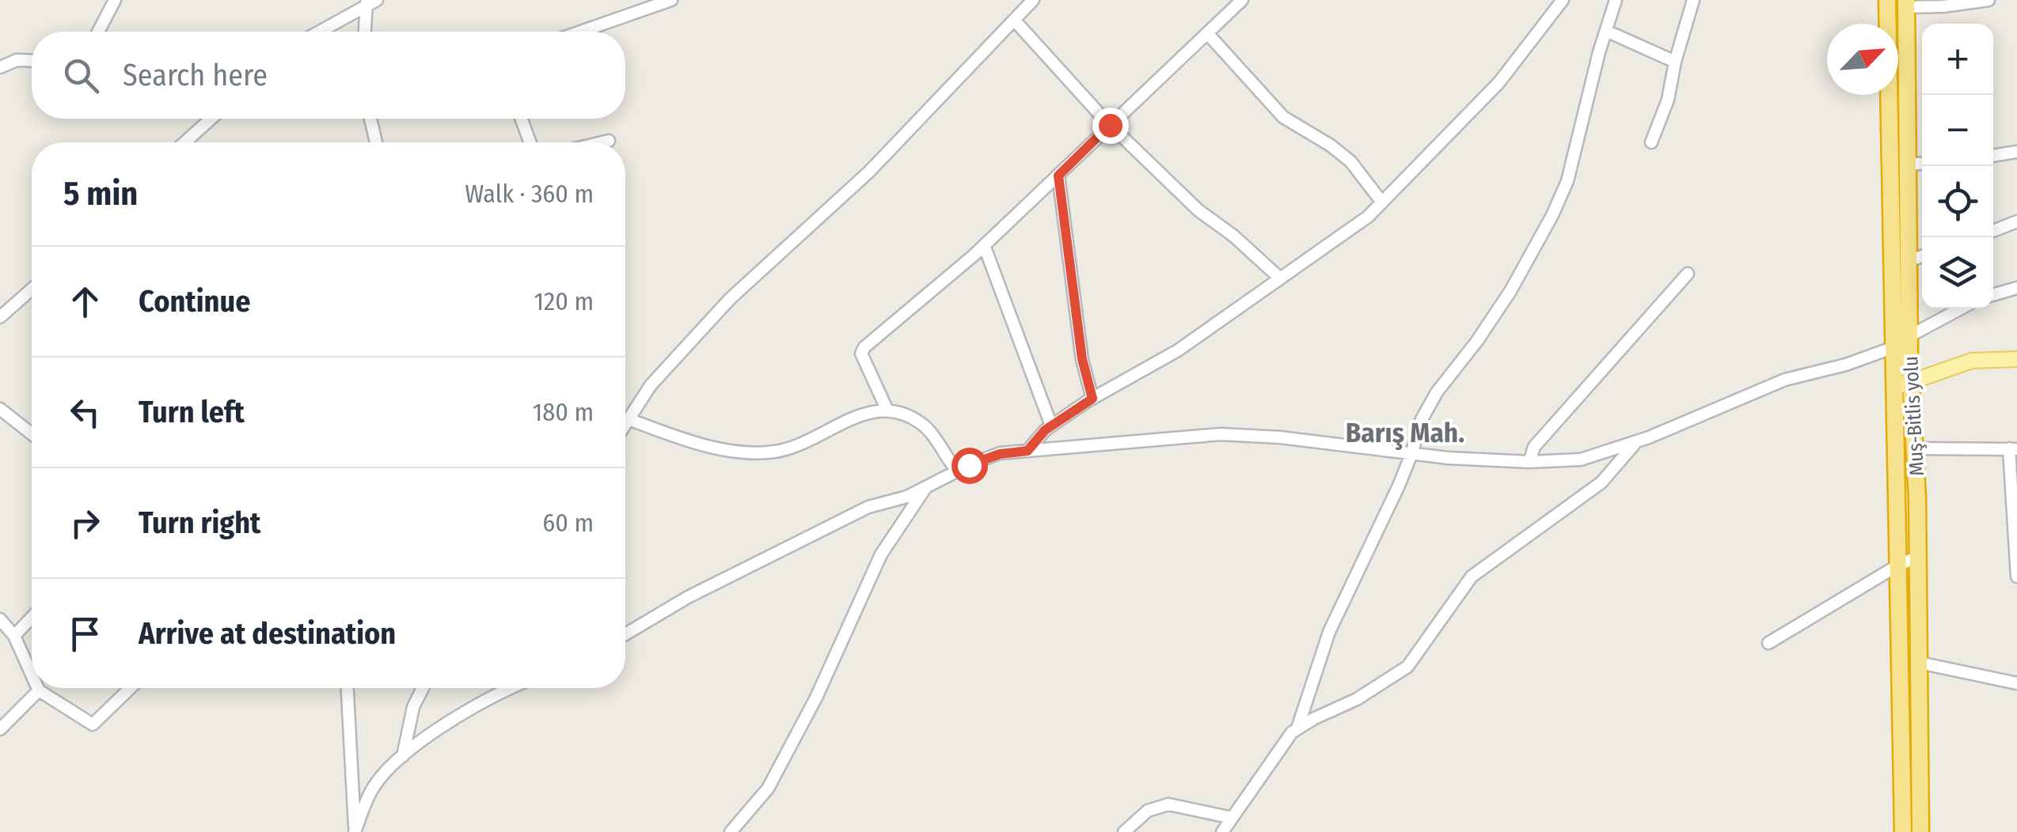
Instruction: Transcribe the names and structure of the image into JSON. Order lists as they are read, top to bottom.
{
  "streets": {
    "highway": ["Muş-Bitlis yolu"]
  },
  "districts": ["Barış Mah."],
  "north": "top right",
  "page": {
    "map_buttons": ["+", "−"],
    "search": "Search here",
    "heading": ["5 min", "Walk · 360 m"],
    "list": [
      ["Continue", "120 m"],
      ["Turn left", "180 m"],
      ["Turn right", "60 m"],
      "Arrive at destination"
    ]
  }
}
